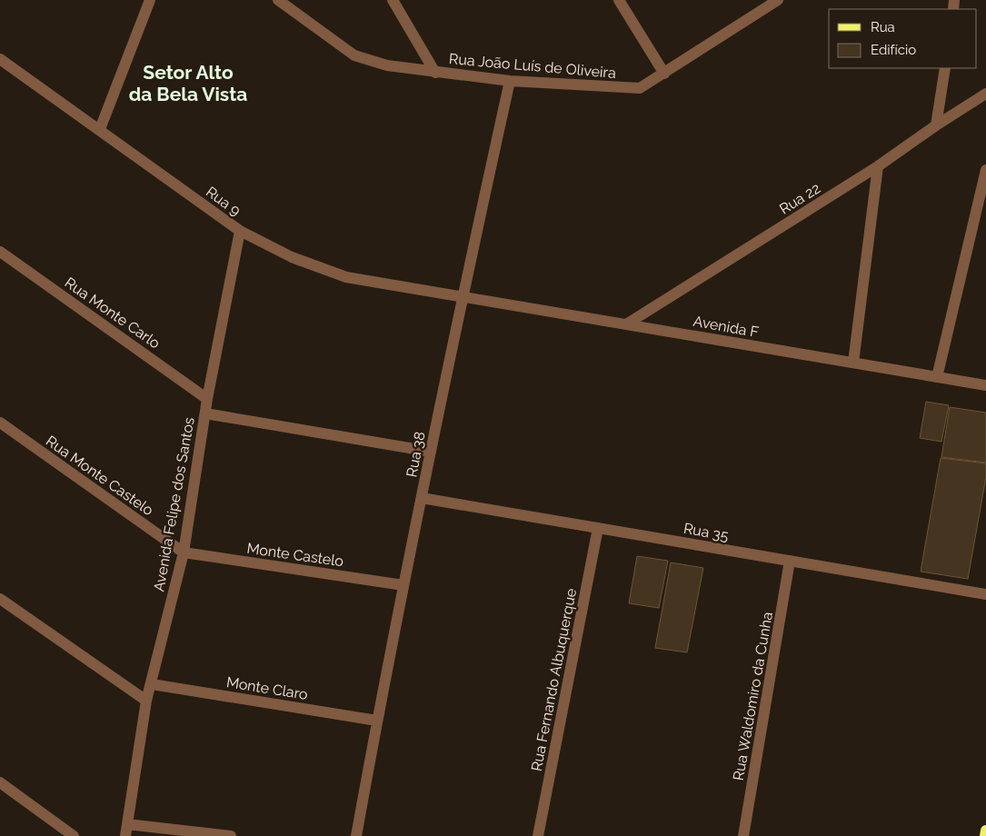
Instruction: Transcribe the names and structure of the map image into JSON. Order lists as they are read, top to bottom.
{
  "streets": {
    "street": [
      "Rua João Luís de Oliveira",
      "Rua 22",
      "Rua 9",
      "Rua Monte Carlo",
      "Avenida F",
      "Rua 38",
      "Rua Monte Castelo",
      "Avenida Felipe dos Santos",
      "Rua 35",
      "Monte Castelo",
      "Rua Fernando Albuquerque",
      "Monte Claro",
      "Rua Waldomiro da Cunha"
    ]
  },
  "crossings": [
    ["Rua João Luís de Oliveira", "Rua 38"],
    ["Rua 22", "Avenida F"],
    ["Rua 9", "Avenida F"],
    ["Rua 9", "Rua 38"],
    ["Rua 9", "Avenida Felipe dos Santos"],
    ["Rua Monte Carlo", "Avenida Felipe dos Santos"],
    ["Avenida F", "Rua 38"],
    ["Rua 38", "Rua 35"],
    ["Rua 38", "Monte Castelo"],
    ["Rua 38", "Monte Claro"],
    ["Rua Monte Castelo", "Avenida Felipe dos Santos"],
    ["Rua Monte Castelo", "Monte Castelo"],
    ["Avenida Felipe dos Santos", "Monte Castelo"],
    ["Avenida Felipe dos Santos", "Monte Claro"],
    ["Rua 35", "Rua Fernando Albuquerque"],
    ["Rua 35", "Rua Waldomiro da Cunha"]
  ],
  "districts": ["Setor Alto da Bela Vista"],
  "legend": ["Rua", "Edifício"]
}
